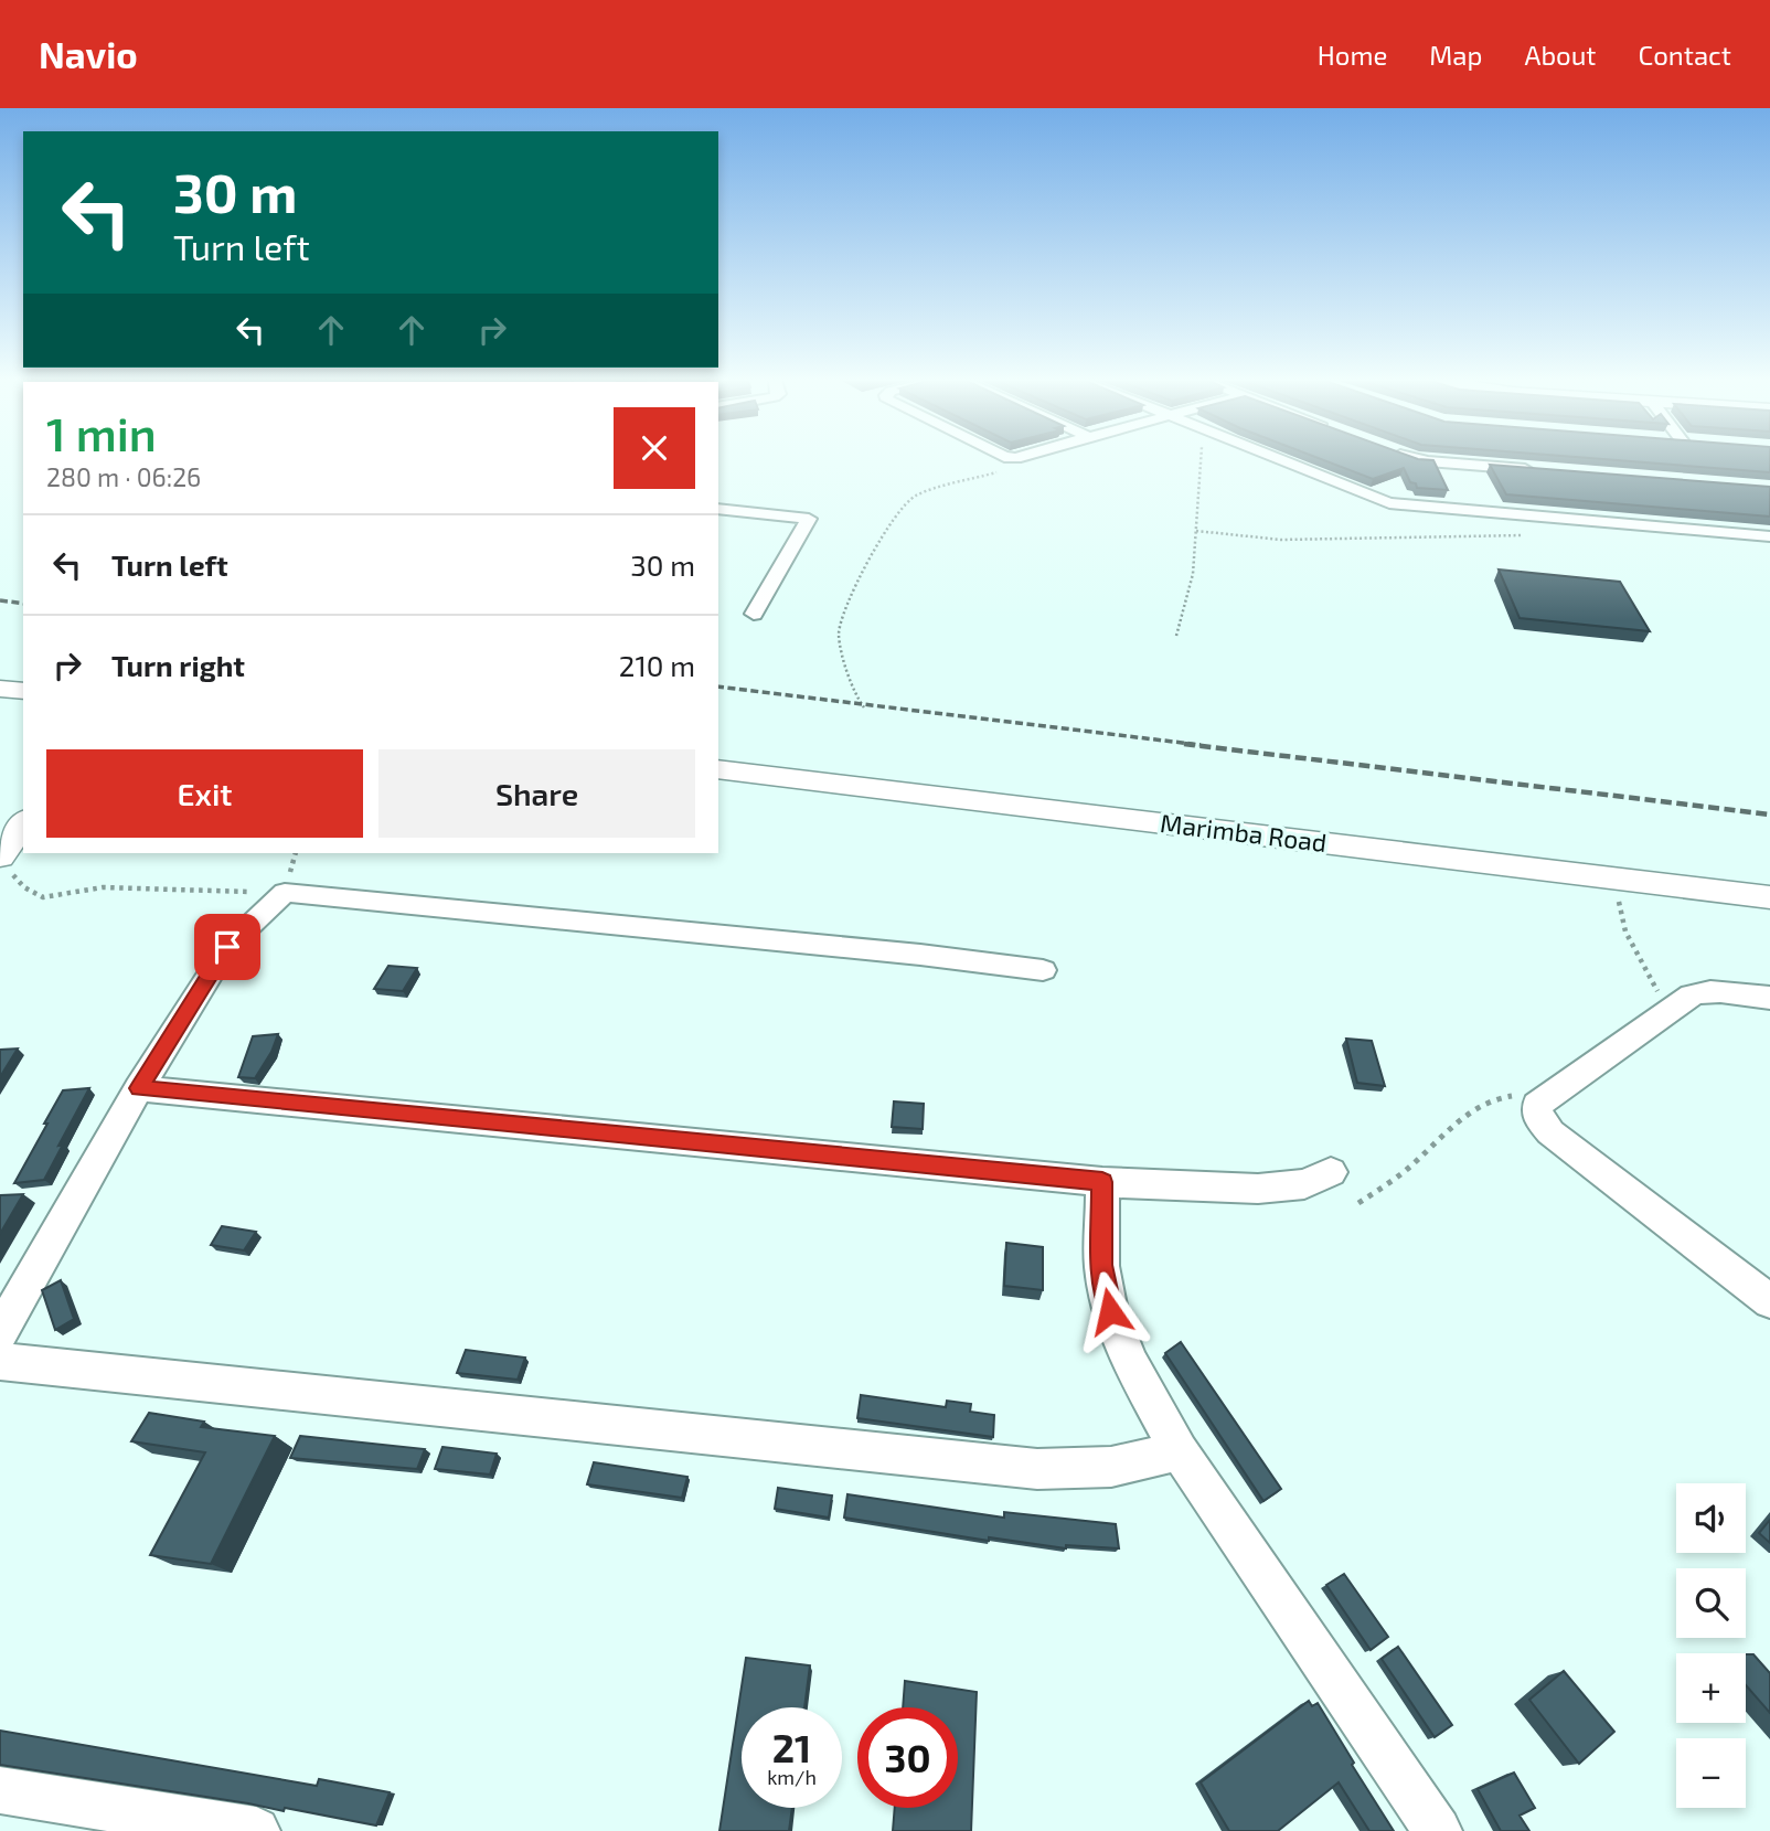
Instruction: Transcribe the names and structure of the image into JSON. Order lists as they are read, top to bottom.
{
  "streets": {
    "street": ["Marimba Road"]
  },
  "page": {
    "header": "Navio",
    "nav": [
      "Home",
      "Map",
      "About",
      "Contact"
    ],
    "turn": ["30 m", "Turn left"],
    "heading": ["1 min", "280 m · 06:26"],
    "list": [
      {
        "name": "Turn left",
        "value": "30 m"
      },
      {
        "name": "Turn right",
        "value": "210 m"
      }
    ],
    "buttons": ["Exit", "Share"],
    "map_buttons": ["+", "−"],
    "speed": "21 km/h",
    "limit": "30"
  }
}
